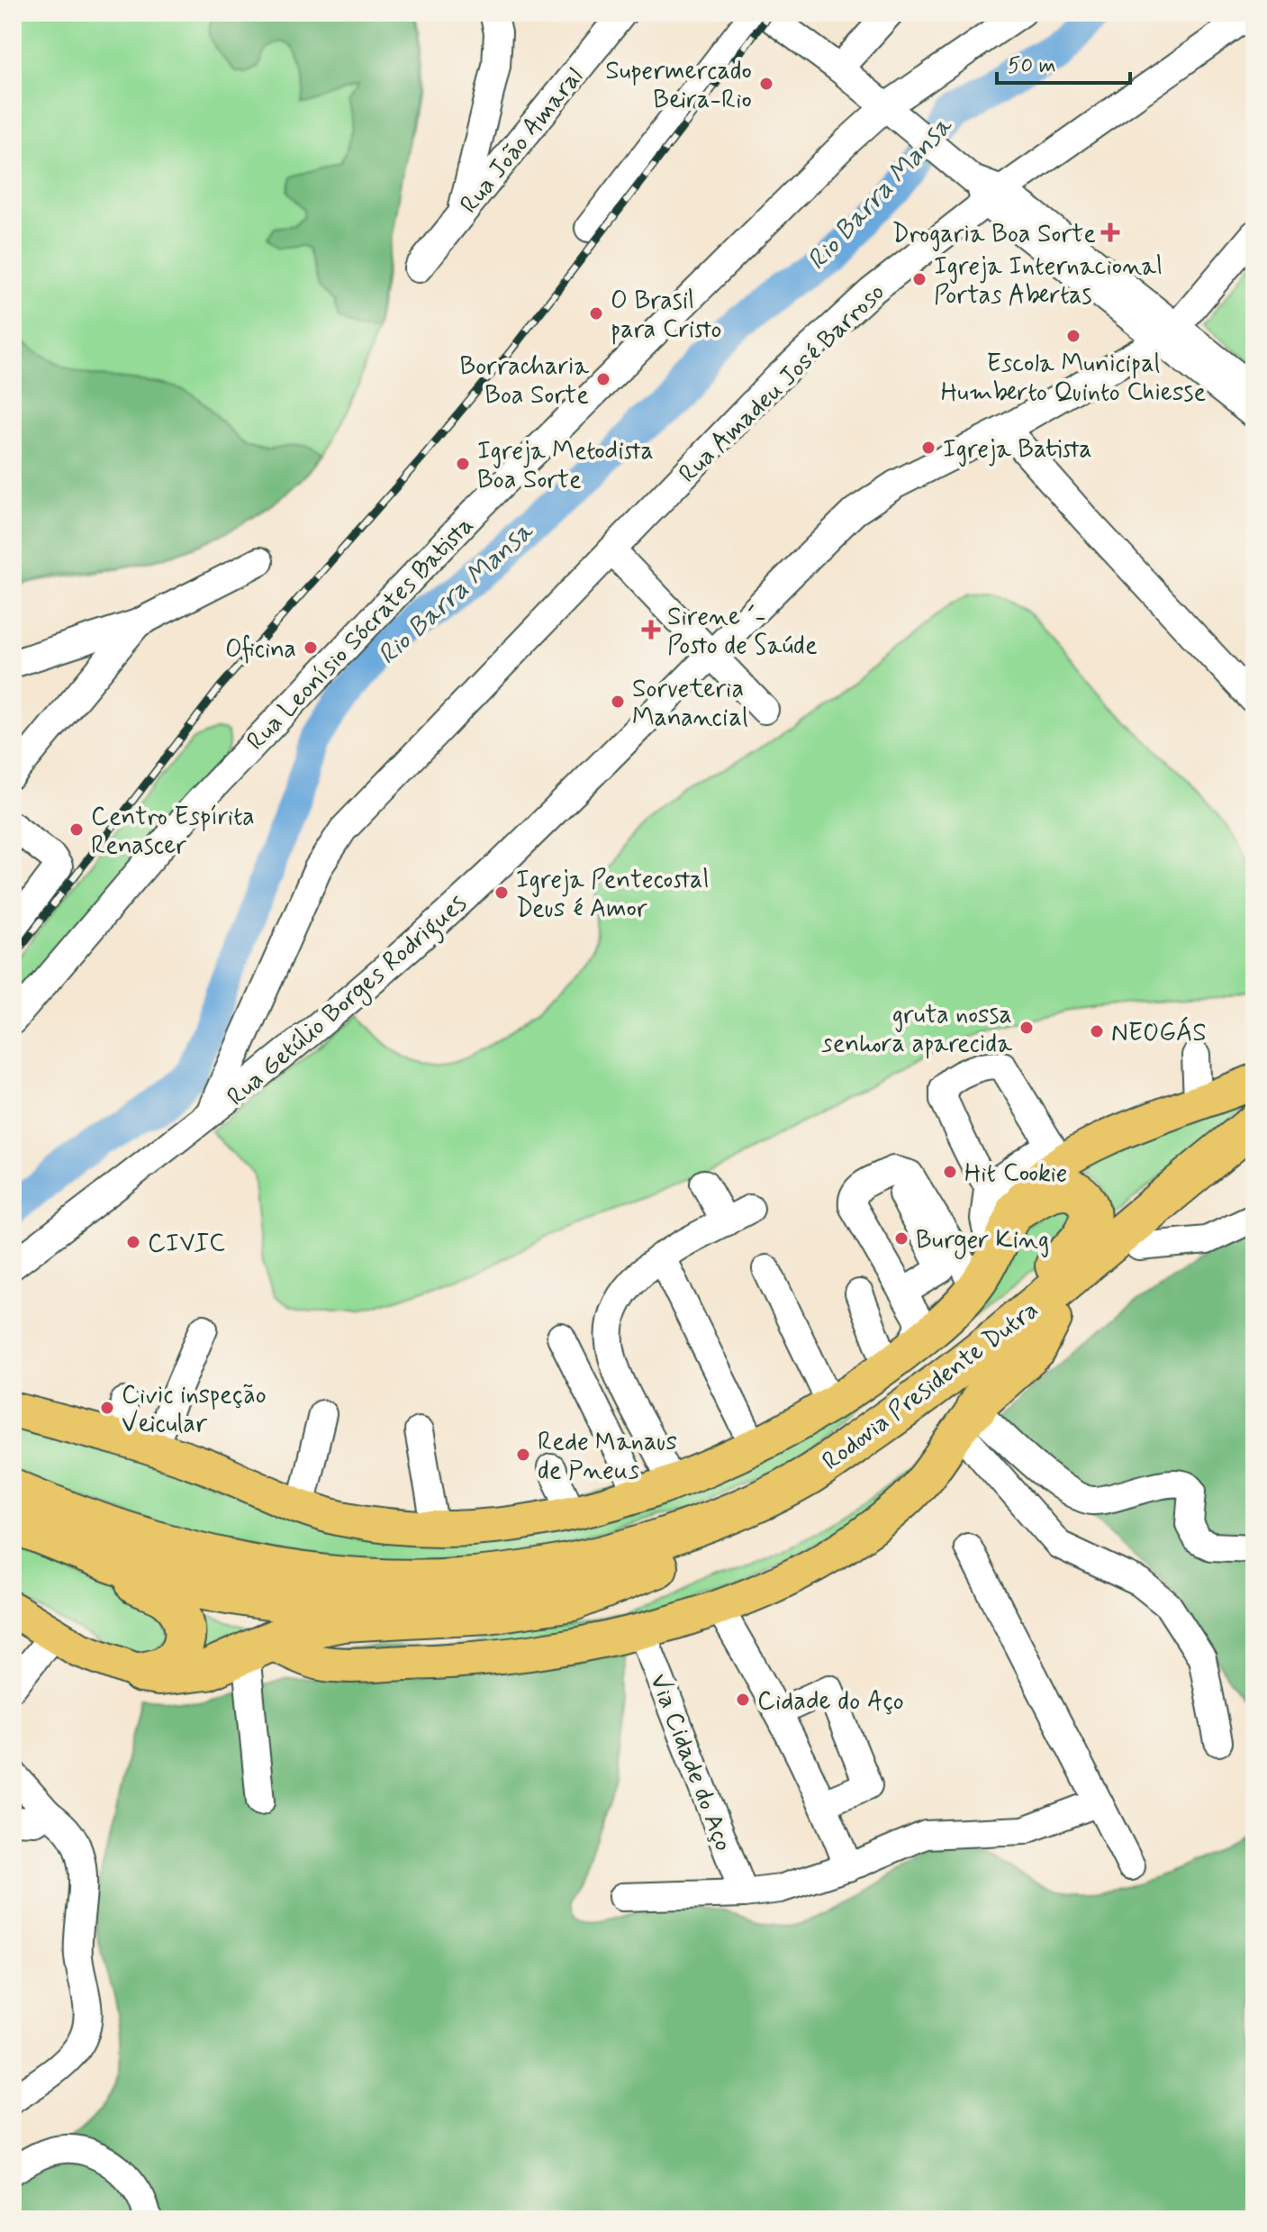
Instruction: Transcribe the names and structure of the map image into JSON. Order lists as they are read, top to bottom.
{
  "streets": {
    "highway": ["Rodovia Presidente Dutra"],
    "street": [
      "Rua João Amaral",
      "Rua Amadeu José Barroso",
      "Rua Leonísio Sócrates Batista",
      "Rua Getúlio Borges Rodrigues",
      "Via Cidade do Aço"
    ]
  },
  "crossings": [
    ["Rua Amadeu José Barroso", "Rua Getúlio Borges Rodrigues"]
  ],
  "water": ["Rio Barra Mansa"],
  "places": {
    "other": [
      "Supermercado Beira-Rio",
      "Igreja Internacional Portas Abertas",
      "O Brasil para Cristo",
      "Escola Municipal Humberto Quinto Chiesse",
      "Borracharia Boa Sorte",
      "Igreja Batista",
      "Igreja Metodista Boa Sorte",
      "Oficina",
      "Sorveteria Manancial",
      "Centro Espírita Renascer",
      "Igreja Pentecostal Deus é Amor",
      "gruta nossa senhora aparecida",
      "NEOGÁS",
      "Hit Cookie",
      "Burger King",
      "CIVIC",
      "Civic inspeção Veicular",
      "Rede Manaus de Pneus",
      "Cidade do Aço"
    ],
    "health": ["Drogaria Boa Sorte", "Sirene ´- Posto de Saúde"]
  },
  "scale_bar": "50 m"
}
